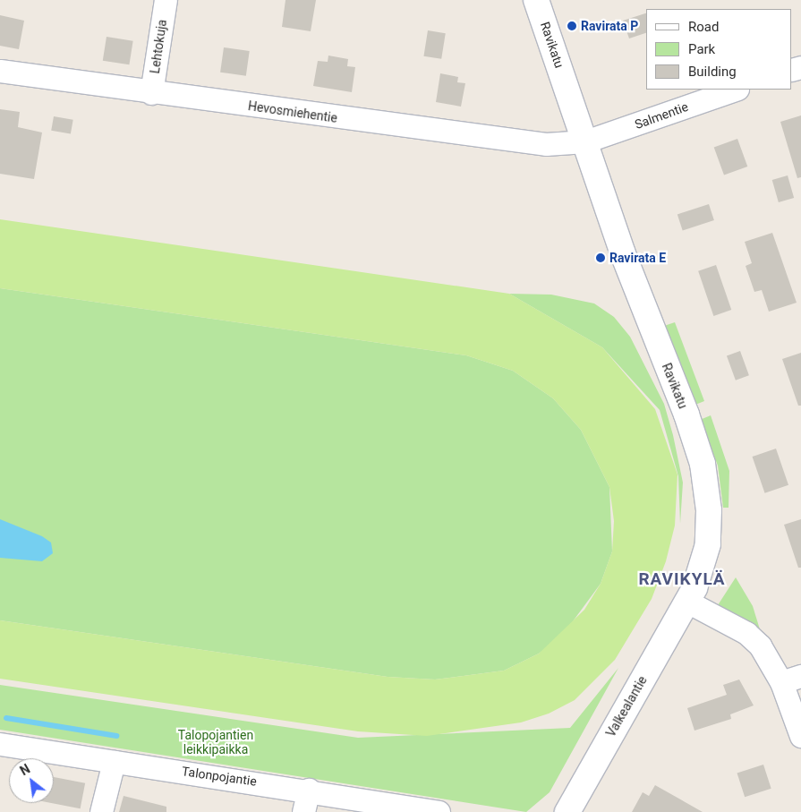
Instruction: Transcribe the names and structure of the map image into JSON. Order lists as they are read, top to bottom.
{
  "streets": {
    "street": [
      "Ravikatu",
      "Lehtokuja",
      "Hevosmiehentie",
      "Salmentie",
      "Valkealantie",
      "Talonpojantie"
    ]
  },
  "crossings": [
    ["Ravikatu", "Hevosmiehentie"],
    ["Ravikatu", "Salmentie"],
    ["Ravikatu", "Valkealantie"],
    ["Lehtokuja", "Hevosmiehentie"],
    ["Hevosmiehentie", "Salmentie"]
  ],
  "districts": ["RAVIKYLÄ"],
  "parks": ["Talopojantien leikkipaikka"],
  "places": ["Ravirata P", "Ravirata E"],
  "legend": ["Road", "Park", "Building"],
  "north": "top left"
}
